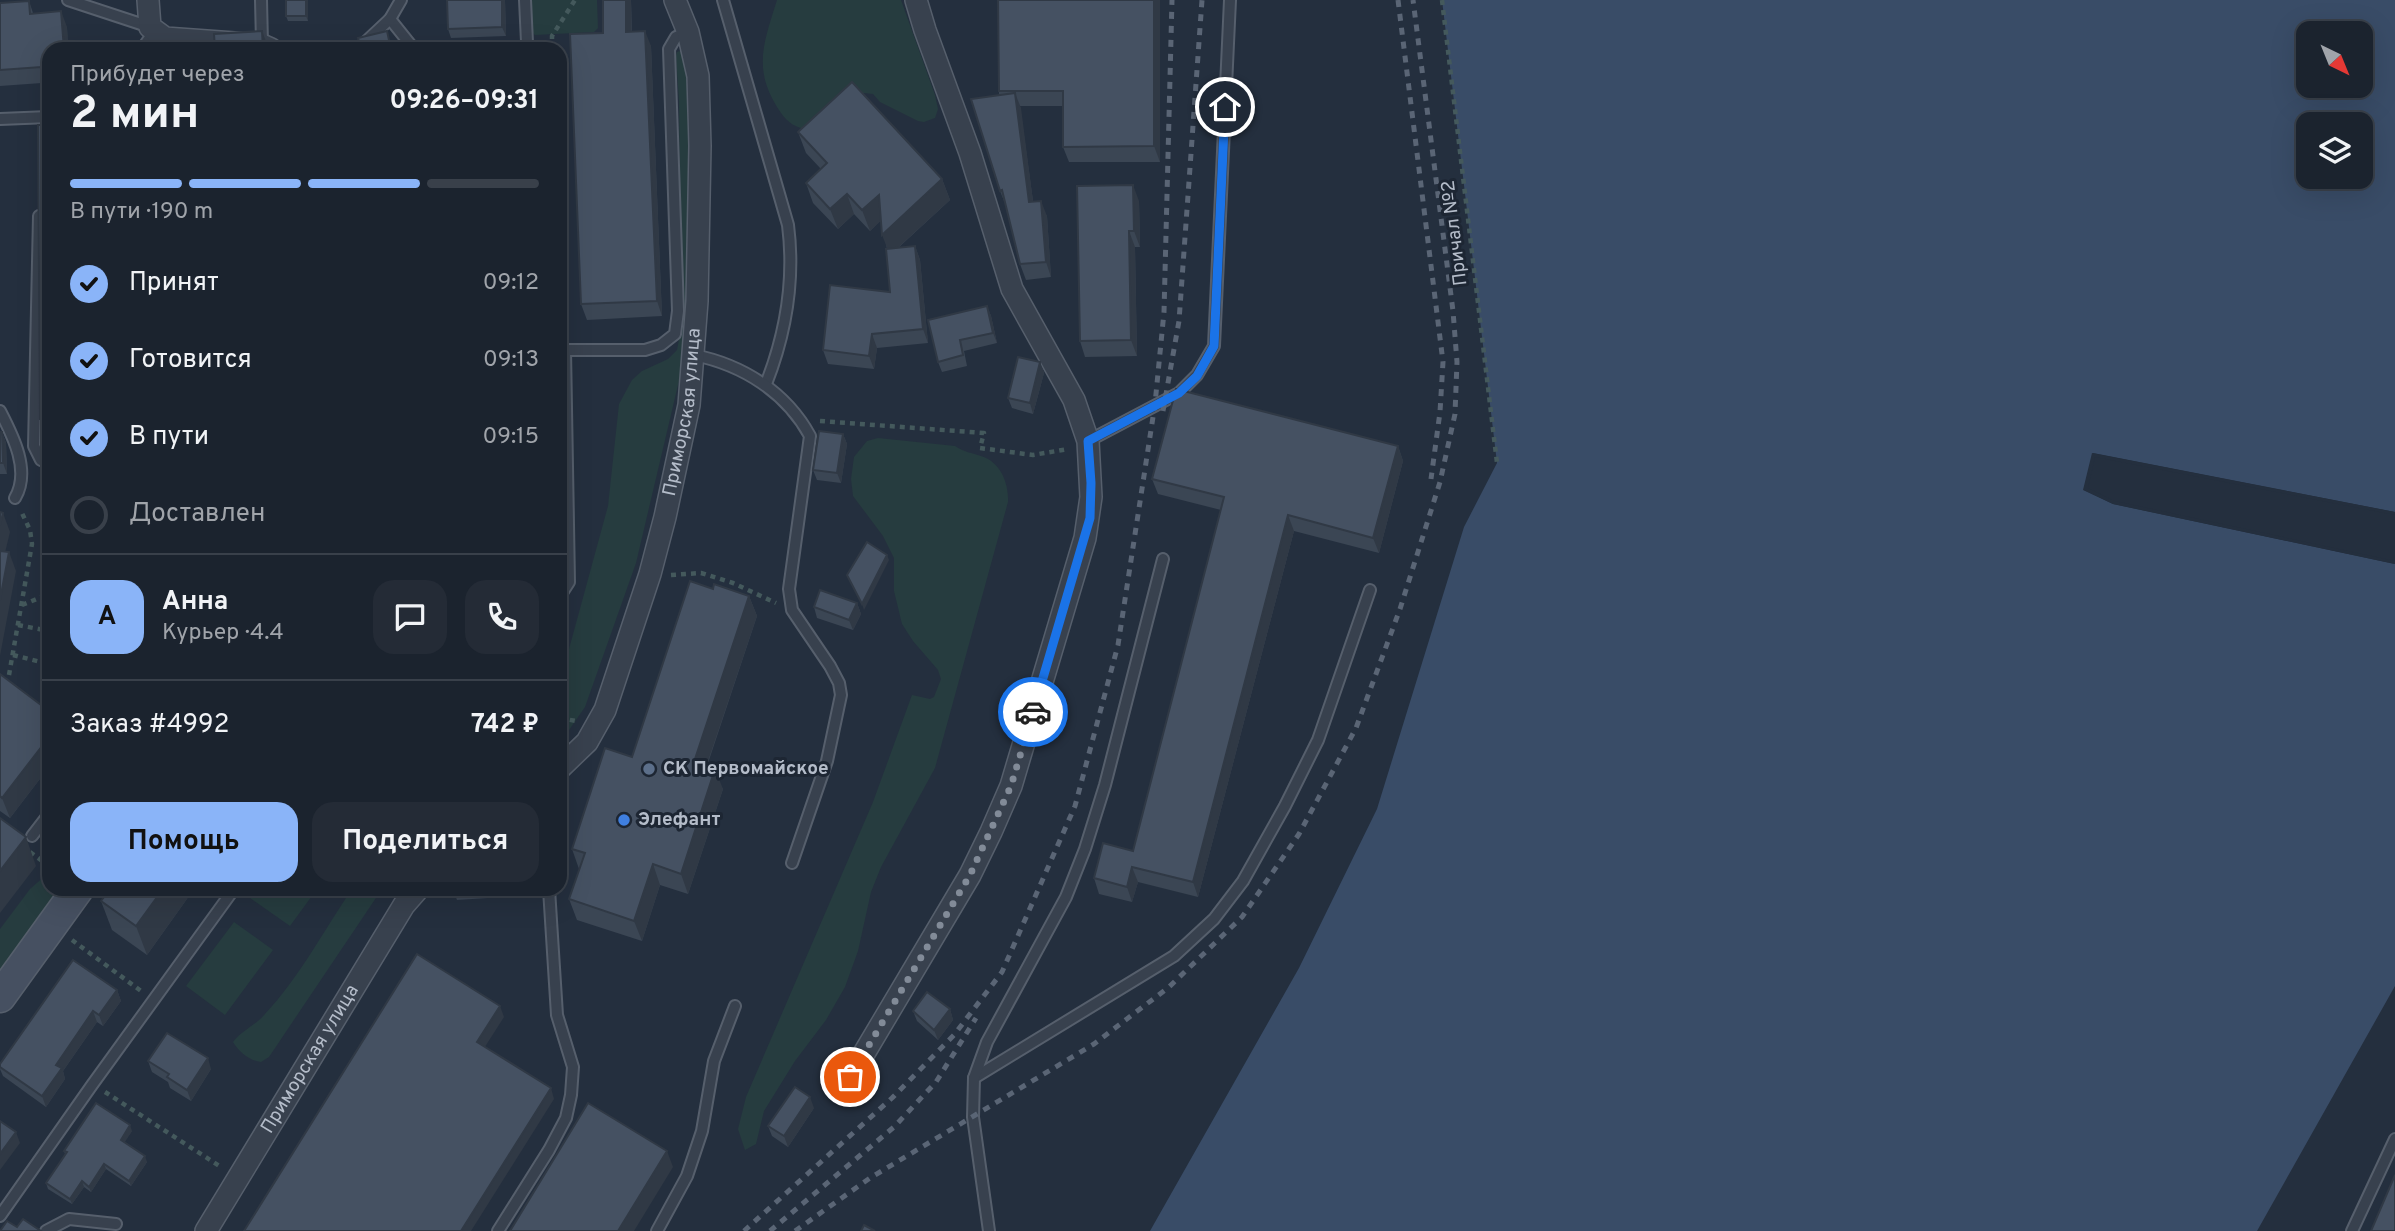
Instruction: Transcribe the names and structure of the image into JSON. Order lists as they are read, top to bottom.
{
  "streets": {
    "street": ["Приморская улица"],
    "path": ["Причал №2"]
  },
  "places": ["СК Первомайское", "Элефант"],
  "north": "bottom right",
  "page": {
    "heading": ["2 мин", "Прибудет через", "09:26–09:31"],
    "panel": [
      "Анна",
      "Курьер · 4.4",
      "Заказ #4992",
      "742 ₽"
    ],
    "bar": "В пути · 190 m",
    "list": [
      ["Принят", "09:12"],
      ["Готовится", "09:13"],
      ["В пути", "09:15"],
      "Доставлен"
    ],
    "round": "А",
    "buttons": ["Помощь", "Поделиться"]
  }
}
